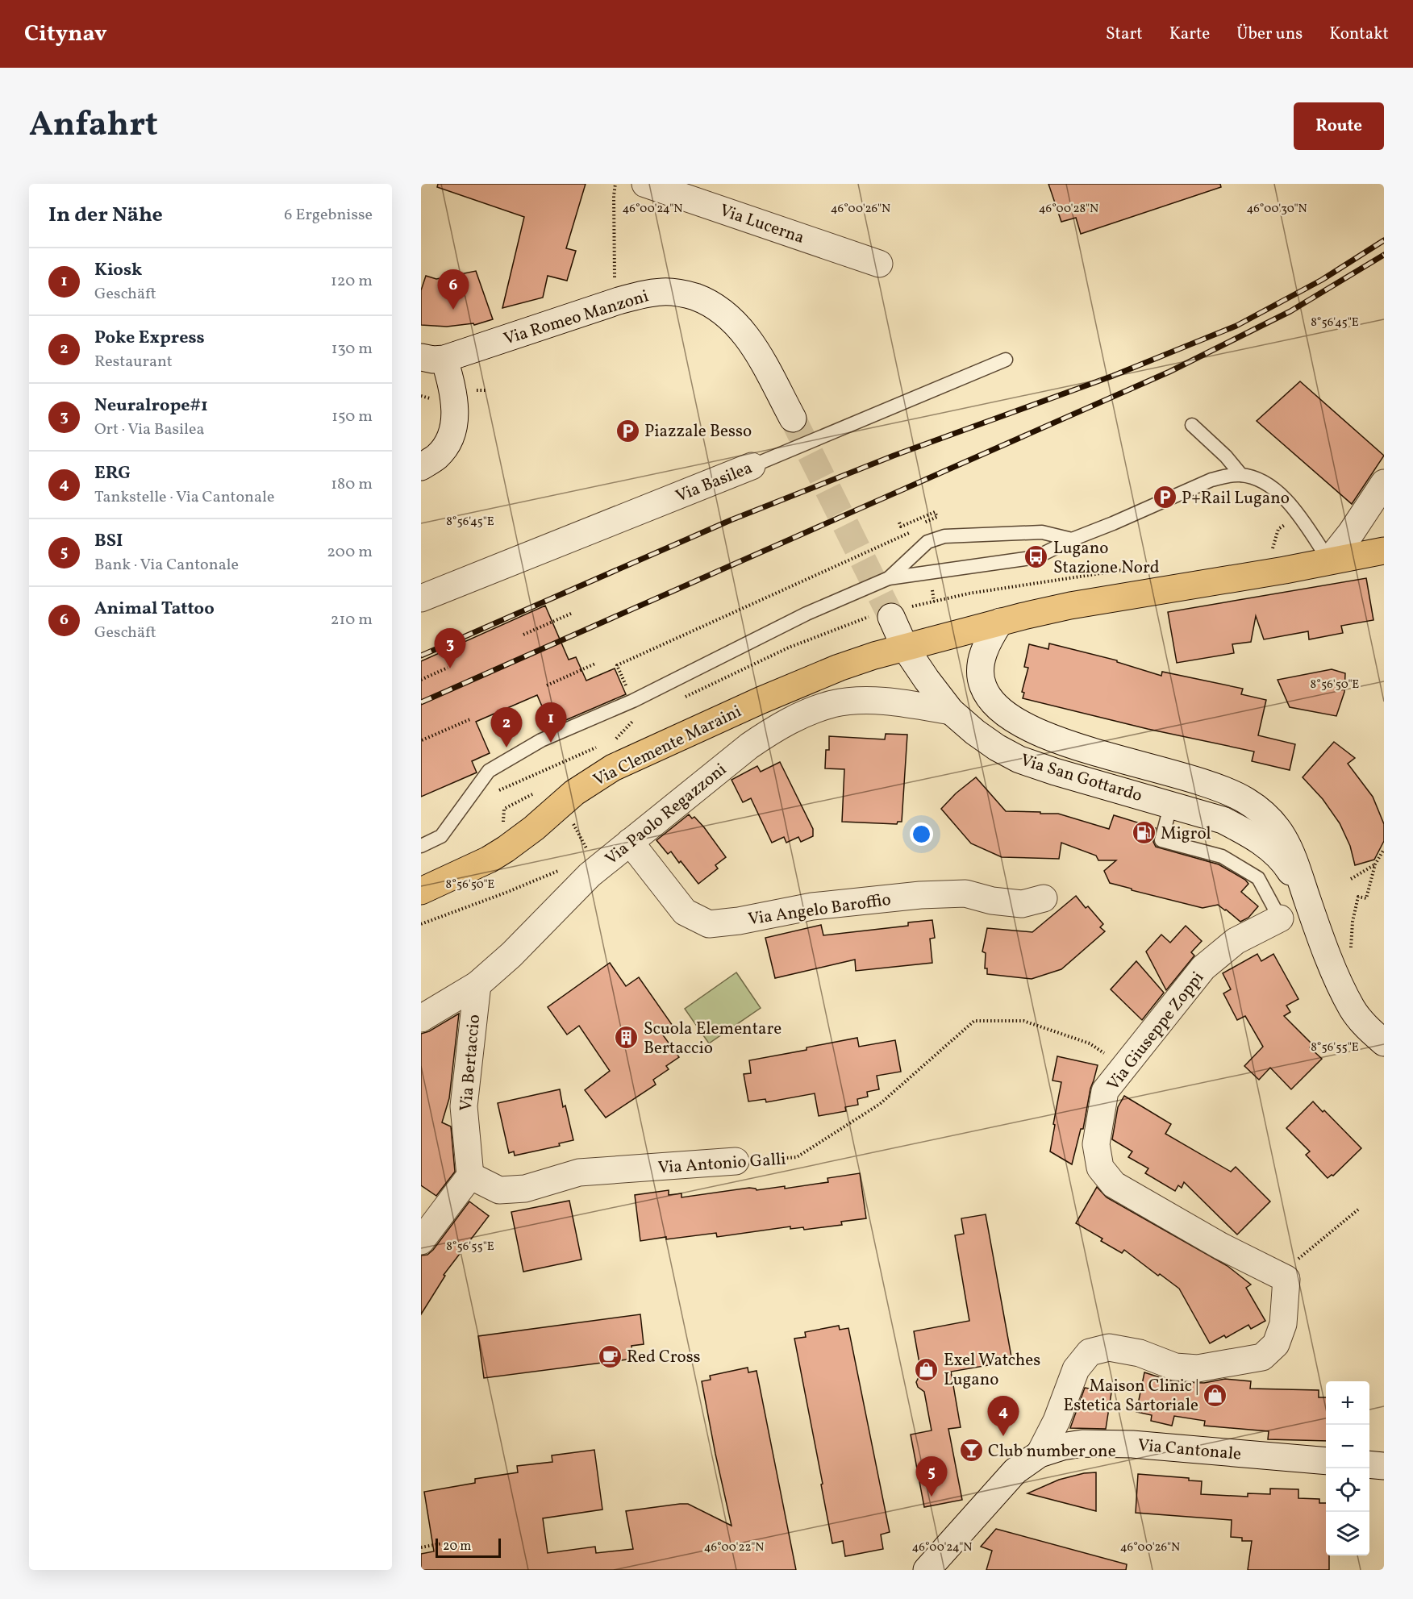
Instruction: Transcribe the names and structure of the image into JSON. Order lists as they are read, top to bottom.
{
  "streets": {
    "main road": ["Via Clemente Maraini"],
    "street": [
      "Via Lucerna",
      "Via Romeo Manzoni",
      "Via Basilea",
      "Via San Gottardo",
      "Via Paolo Regazzoni",
      "Via Angelo Baroffio",
      "Via Giuseppe Zoppi",
      "Via Bertaccio",
      "Via Antonio Galli",
      "Via Cantonale"
    ]
  },
  "crossings": [
    ["Via Clemente Maraini", "Via San Gottardo"],
    ["Via San Gottardo", "Via Paolo Regazzoni"],
    ["Via Paolo Regazzoni", "Via Angelo Baroffio"],
    ["Via Paolo Regazzoni", "Via Bertaccio"],
    ["Via Giuseppe Zoppi", "Via Antonio Galli"],
    ["Via Bertaccio", "Via Antonio Galli"]
  ],
  "places": {
    "parking": ["Piazzale Besso", "P+Rail Lugano"],
    "bus stop": ["Lugano Stazione Nord"],
    "fuel station": ["Migrol"],
    "building": ["Scuola Elementare Bertaccio"],
    "cafe": ["Red Cross"],
    "shop": ["Exel Watches Lugano", "Maison Clinic | Estetica Sartoriale"],
    "bar": ["Club number one"]
  },
  "scale_bar": "20 m",
  "page": {
    "header": "Citynav",
    "nav": [
      "Start",
      "Karte",
      "Über uns",
      "Kontakt"
    ],
    "title": "Anfahrt",
    "buttons": "Route",
    "heading": ["In der Nähe", "6 Ergebnisse"],
    "list": [
      {
        "mark": "1",
        "name": "Kiosk",
        "note": "Geschäft",
        "value": "120 m"
      },
      {
        "mark": "2",
        "name": "Poke Express",
        "note": "Restaurant",
        "value": "130 m"
      },
      {
        "mark": "3",
        "name": "Neuralrope#1",
        "note": "Ort · Via Basilea",
        "value": "150 m"
      },
      {
        "mark": "4",
        "name": "ERG",
        "note": "Tankstelle · Via Cantonale",
        "value": "180 m"
      },
      {
        "mark": "5",
        "name": "BSI",
        "note": "Bank · Via Cantonale",
        "value": "200 m"
      },
      {
        "mark": "6",
        "name": "Animal Tattoo",
        "note": "Geschäft",
        "value": "210 m"
      }
    ],
    "pins": [
      "6",
      "3",
      "1",
      "2",
      "4",
      "5"
    ],
    "map_buttons": ["+", "−"],
    "scale": "20 m"
  },
  "coordinates": [
    "46°00'24\"N",
    "46°00'26\"N",
    "46°00'28\"N",
    "46°00'30\"N",
    "8°56'45\"E",
    "8°56'50\"E",
    "8°56'55\"E",
    "46°00'22\"N"
  ]
}
